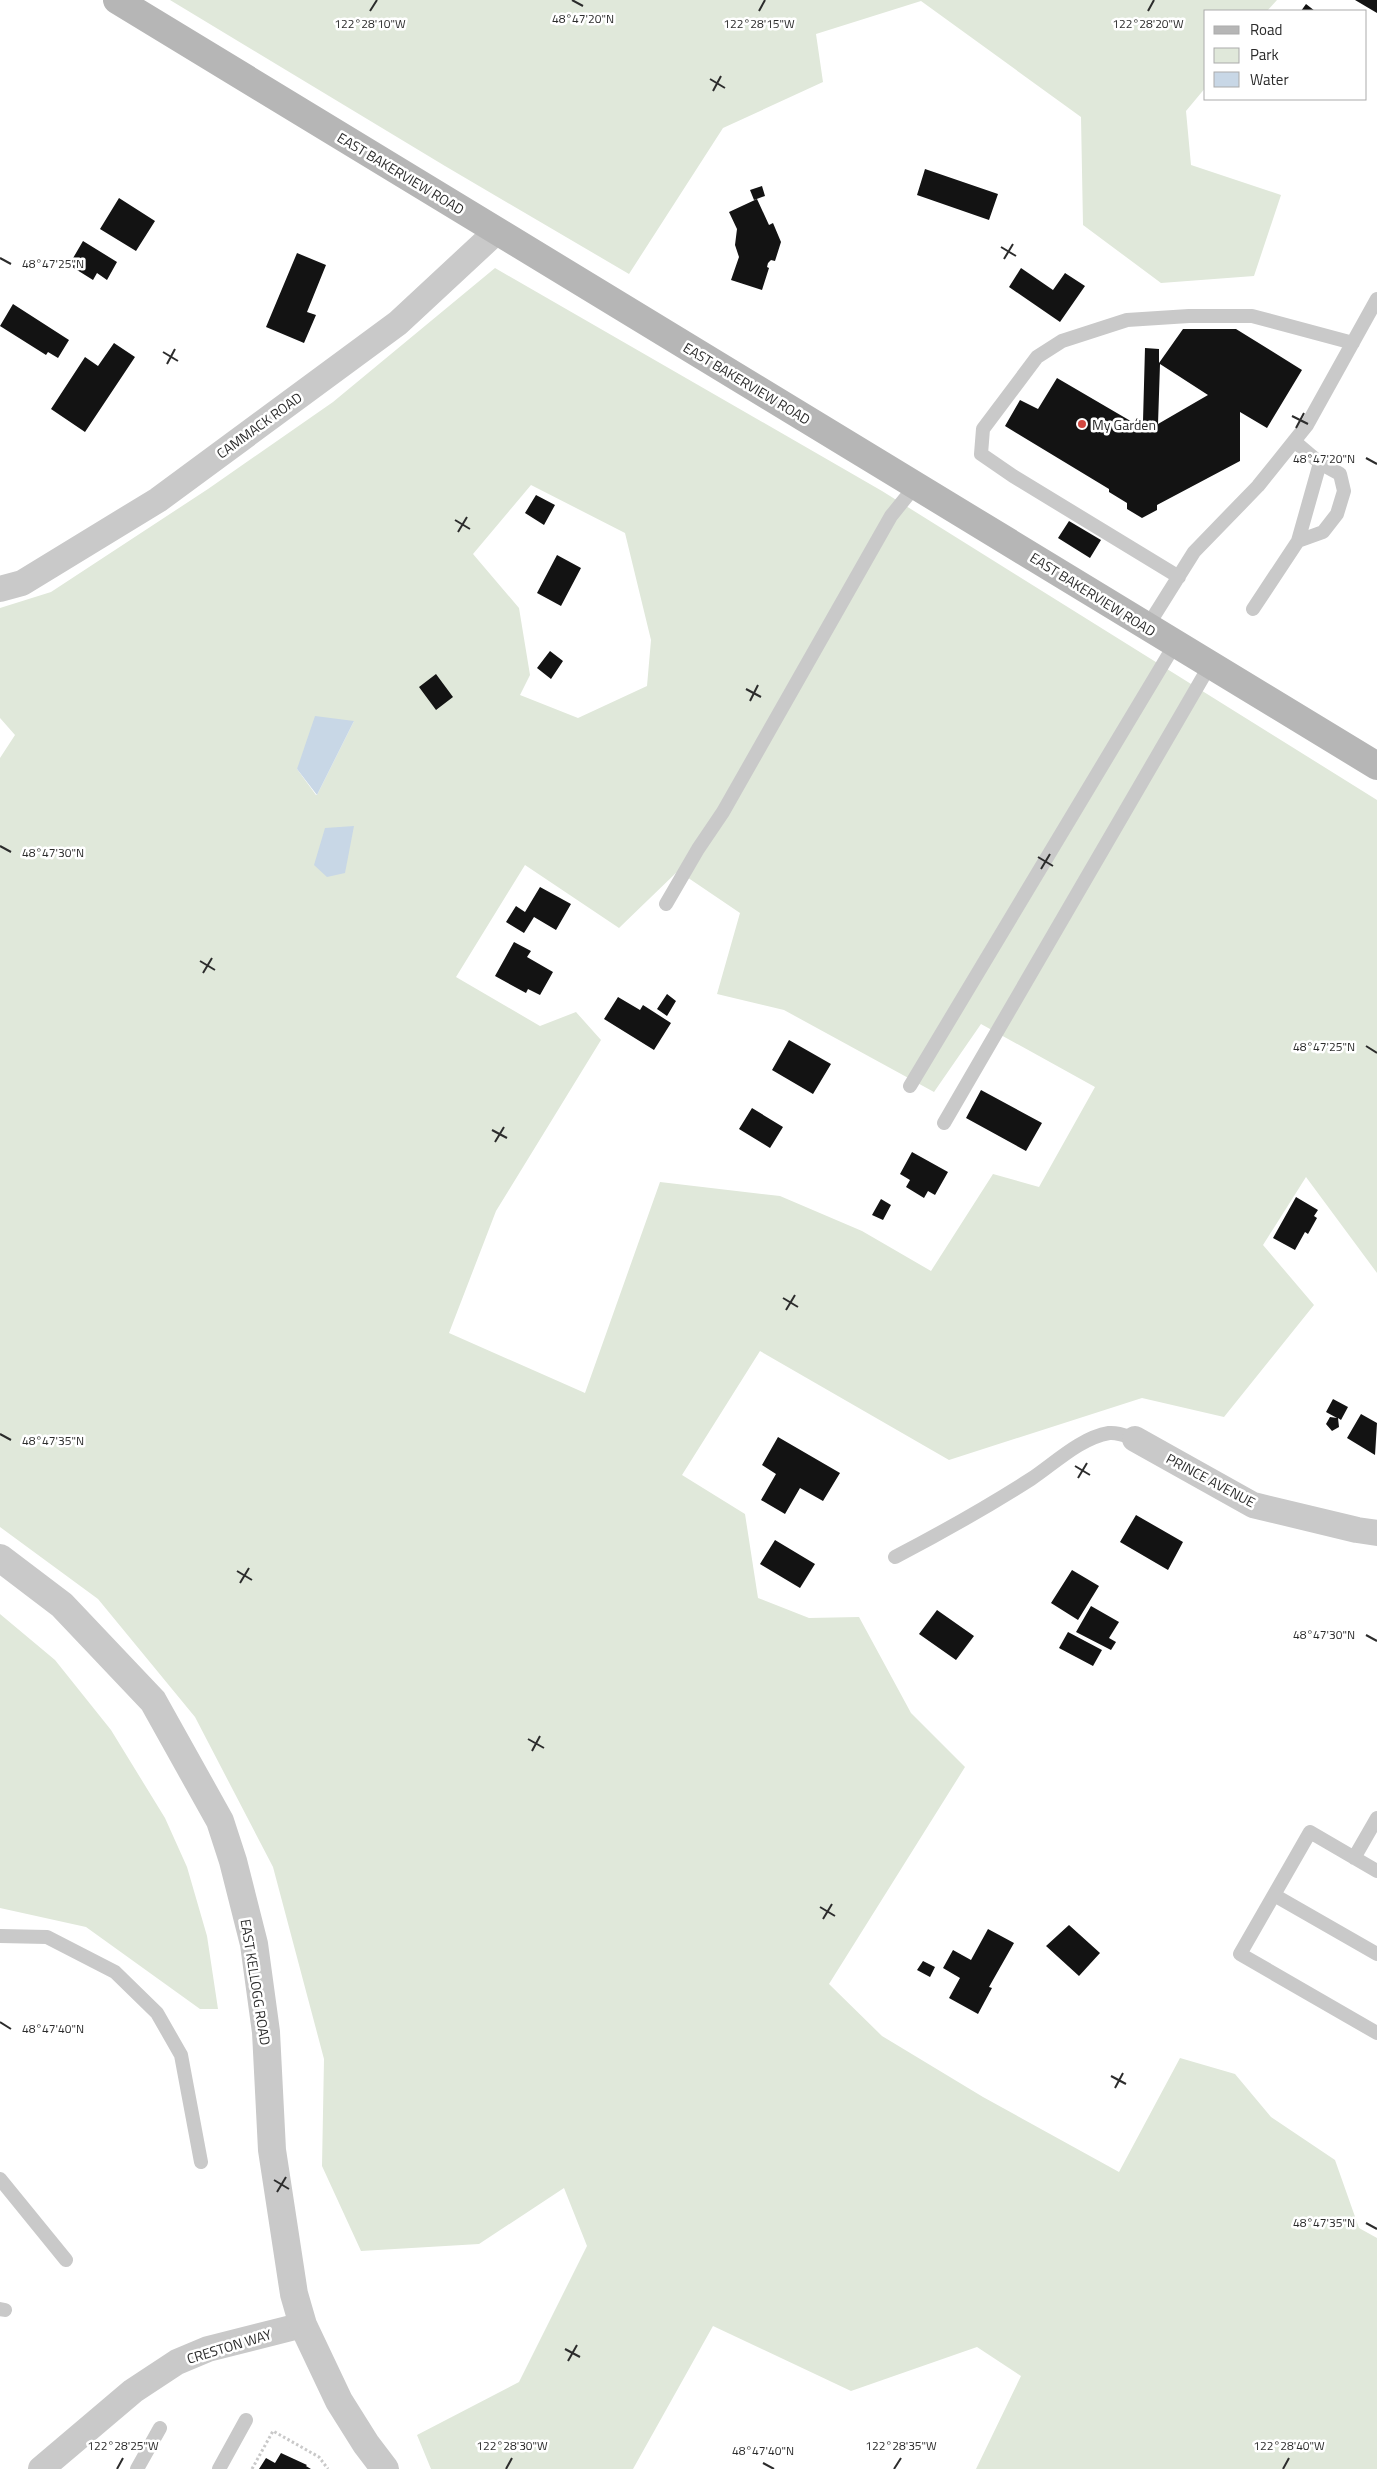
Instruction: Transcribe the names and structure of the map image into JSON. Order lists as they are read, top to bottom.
{
  "streets": {
    "main road": ["EAST BAKERVIEW ROAD"],
    "street": [
      "CAMMACK ROAD",
      "PRINCE AVENUE",
      "EAST KELLOGG ROAD",
      "CRESTON WAY"
    ]
  },
  "crossings": [
    ["EAST BAKERVIEW ROAD", "CAMMACK ROAD"],
    ["EAST KELLOGG ROAD", "CRESTON WAY"]
  ],
  "places": ["My Garden"],
  "legend": ["Road", "Park", "Water"],
  "coordinates": [
    "48°47'20\"N",
    "122°28'10\"W",
    "122°28'15\"W",
    "122°28'20\"W",
    "48°47'25\"N",
    "48°47'30\"N",
    "48°47'35\"N",
    "48°47'40\"N",
    "122°28'25\"W",
    "122°28'30\"W",
    "122°28'35\"W",
    "122°28'40\"W"
  ]
}
